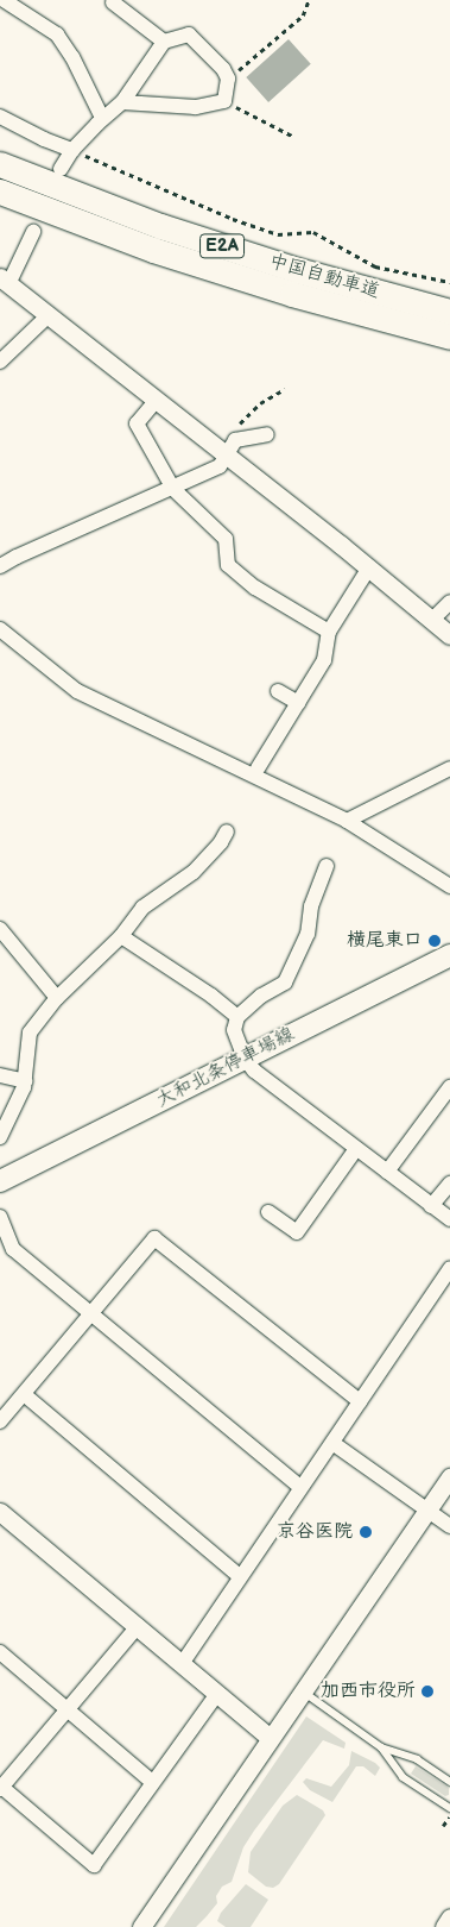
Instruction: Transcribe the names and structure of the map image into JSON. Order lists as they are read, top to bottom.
{
  "streets": {
    "highway": ["E2A", "中国自動車道"],
    "main road": ["大和北条停車場線"]
  },
  "places": ["横尾東口", "京谷医院", "加西市役所"]
}
